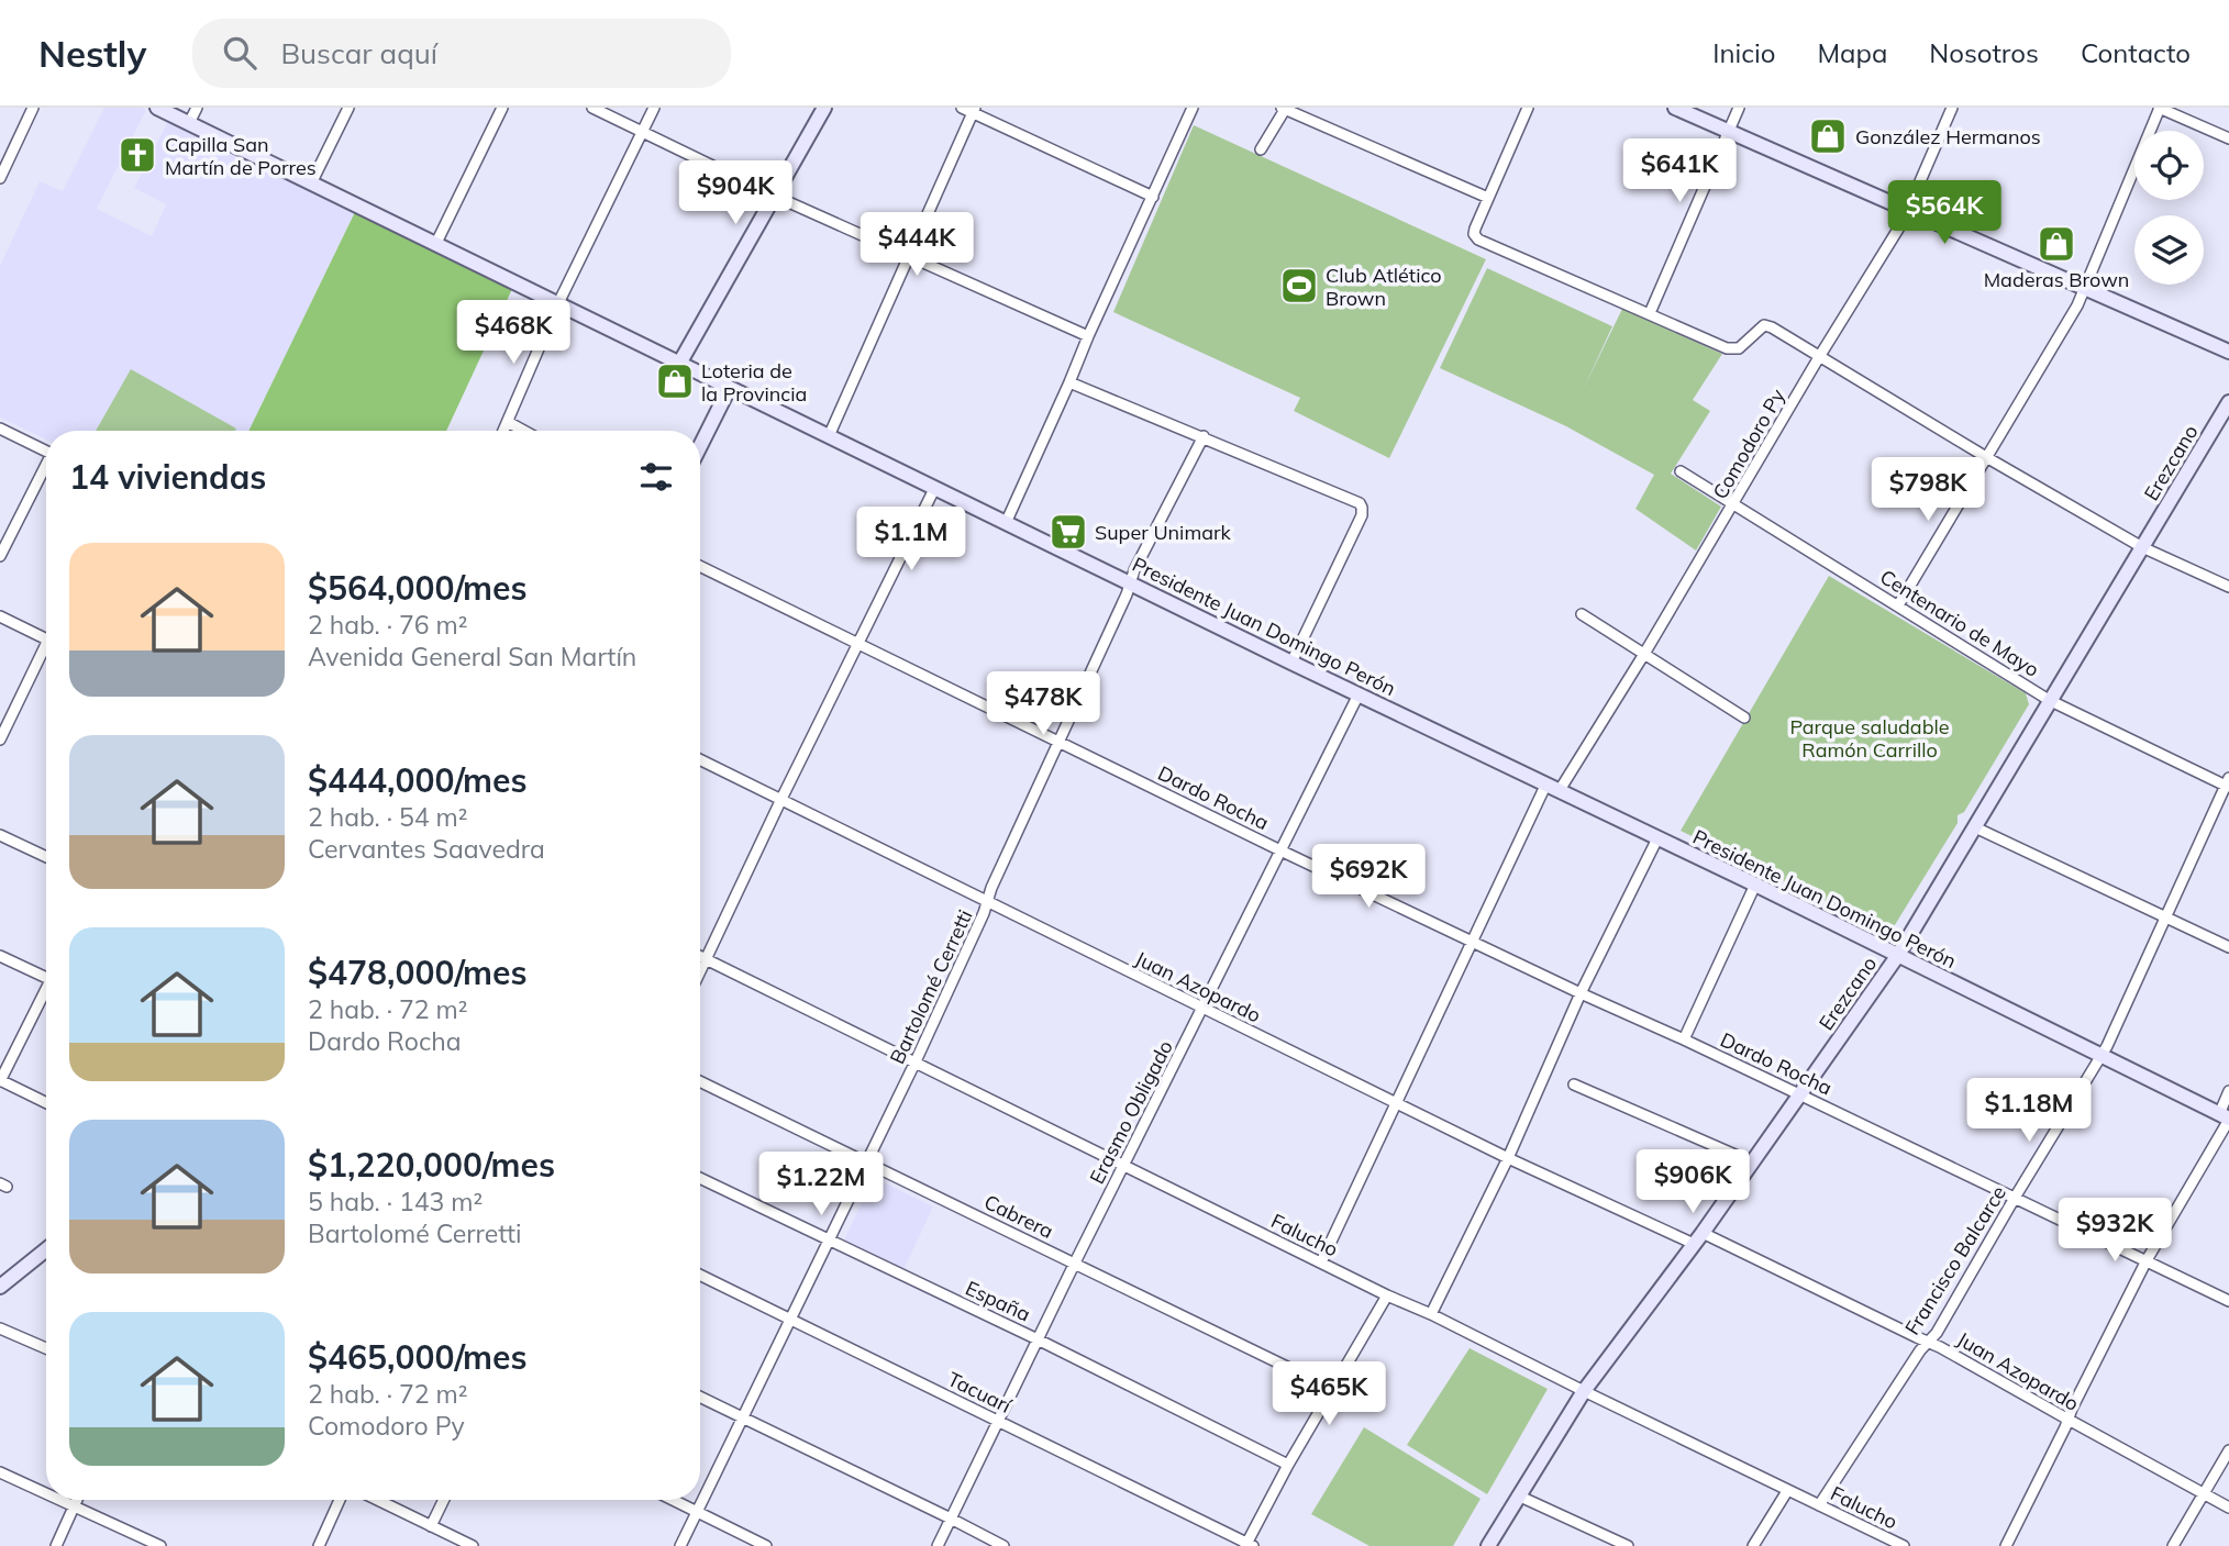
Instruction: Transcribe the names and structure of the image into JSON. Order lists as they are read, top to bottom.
{
  "streets": {
    "street": [
      "Comodoro Py",
      "Erezcano",
      "Centenario de Mayo",
      "Presidente Juan Domingo Perón",
      "Dardo Rocha",
      "Bartolomé Cerretti",
      "Juan Azopardo",
      "Erasmo Obligado",
      "Cabrera",
      "Falucho",
      "Francisco Balcarce",
      "España",
      "Tacuarí"
    ]
  },
  "crossings": [
    ["Comodoro Py", "Centenario de Mayo"],
    ["Comodoro Py", "Presidente Juan Domingo Perón"],
    ["Comodoro Py", "Dardo Rocha"],
    ["Comodoro Py", "Juan Azopardo"],
    ["Comodoro Py", "Falucho"],
    ["Erezcano", "Centenario de Mayo"],
    ["Erezcano", "Presidente Juan Domingo Perón"],
    ["Erezcano", "Dardo Rocha"],
    ["Erezcano", "Juan Azopardo"],
    ["Erezcano", "Falucho"],
    ["Centenario de Mayo", "Francisco Balcarce"],
    ["Presidente Juan Domingo Perón", "Bartolomé Cerretti"],
    ["Presidente Juan Domingo Perón", "Erasmo Obligado"],
    ["Presidente Juan Domingo Perón", "Francisco Balcarce"],
    ["Dardo Rocha", "Bartolomé Cerretti"],
    ["Dardo Rocha", "Erasmo Obligado"],
    ["Dardo Rocha", "Francisco Balcarce"],
    ["Bartolomé Cerretti", "Juan Azopardo"],
    ["Bartolomé Cerretti", "Cabrera"],
    ["Bartolomé Cerretti", "Falucho"],
    ["Bartolomé Cerretti", "España"],
    ["Bartolomé Cerretti", "Tacuarí"],
    ["Juan Azopardo", "Erasmo Obligado"],
    ["Juan Azopardo", "Francisco Balcarce"],
    ["Erasmo Obligado", "Cabrera"],
    ["Erasmo Obligado", "Falucho"],
    ["Erasmo Obligado", "España"],
    ["Erasmo Obligado", "Tacuarí"],
    ["Falucho", "Francisco Balcarce"]
  ],
  "parks": ["Parque saludable Ramón Carrillo"],
  "places": {
    "shop": ["González Hermanos", "Maderas Brown", "Loteria de la Provincia"],
    "church": ["Capilla San Martín de Porres"],
    "sports": ["Club Atlético Brown"],
    "supermarket": ["Super Unimark"]
  },
  "page": {
    "header": "Nestly",
    "search": "Buscar aquí",
    "nav": [
      "Inicio",
      "Mapa",
      "Nosotros",
      "Contacto"
    ],
    "price": [
      "$641K",
      "$904K",
      "$564K",
      "$444K",
      "$468K",
      "$798K",
      "$1.1M",
      "$478K",
      "$692K",
      "$1.18M",
      "$906K",
      "$1.22M",
      "$932K",
      "$465K"
    ],
    "heading": "14 viviendas",
    "list": [
      {
        "name": "$564,000/mes",
        "note": "2 hab. · 76 m² · Avenida General San Martín"
      },
      {
        "name": "$444,000/mes",
        "note": "2 hab. · 54 m² · Cervantes Saavedra"
      },
      {
        "name": "$478,000/mes",
        "note": "2 hab. · 72 m² · Dardo Rocha"
      },
      {
        "name": "$1,220,000/mes",
        "note": "5 hab. · 143 m² · Bartolomé Cerretti"
      },
      {
        "name": "$465,000/mes",
        "note": "2 hab. · 72 m² · Comodoro Py"
      }
    ]
  }
}
